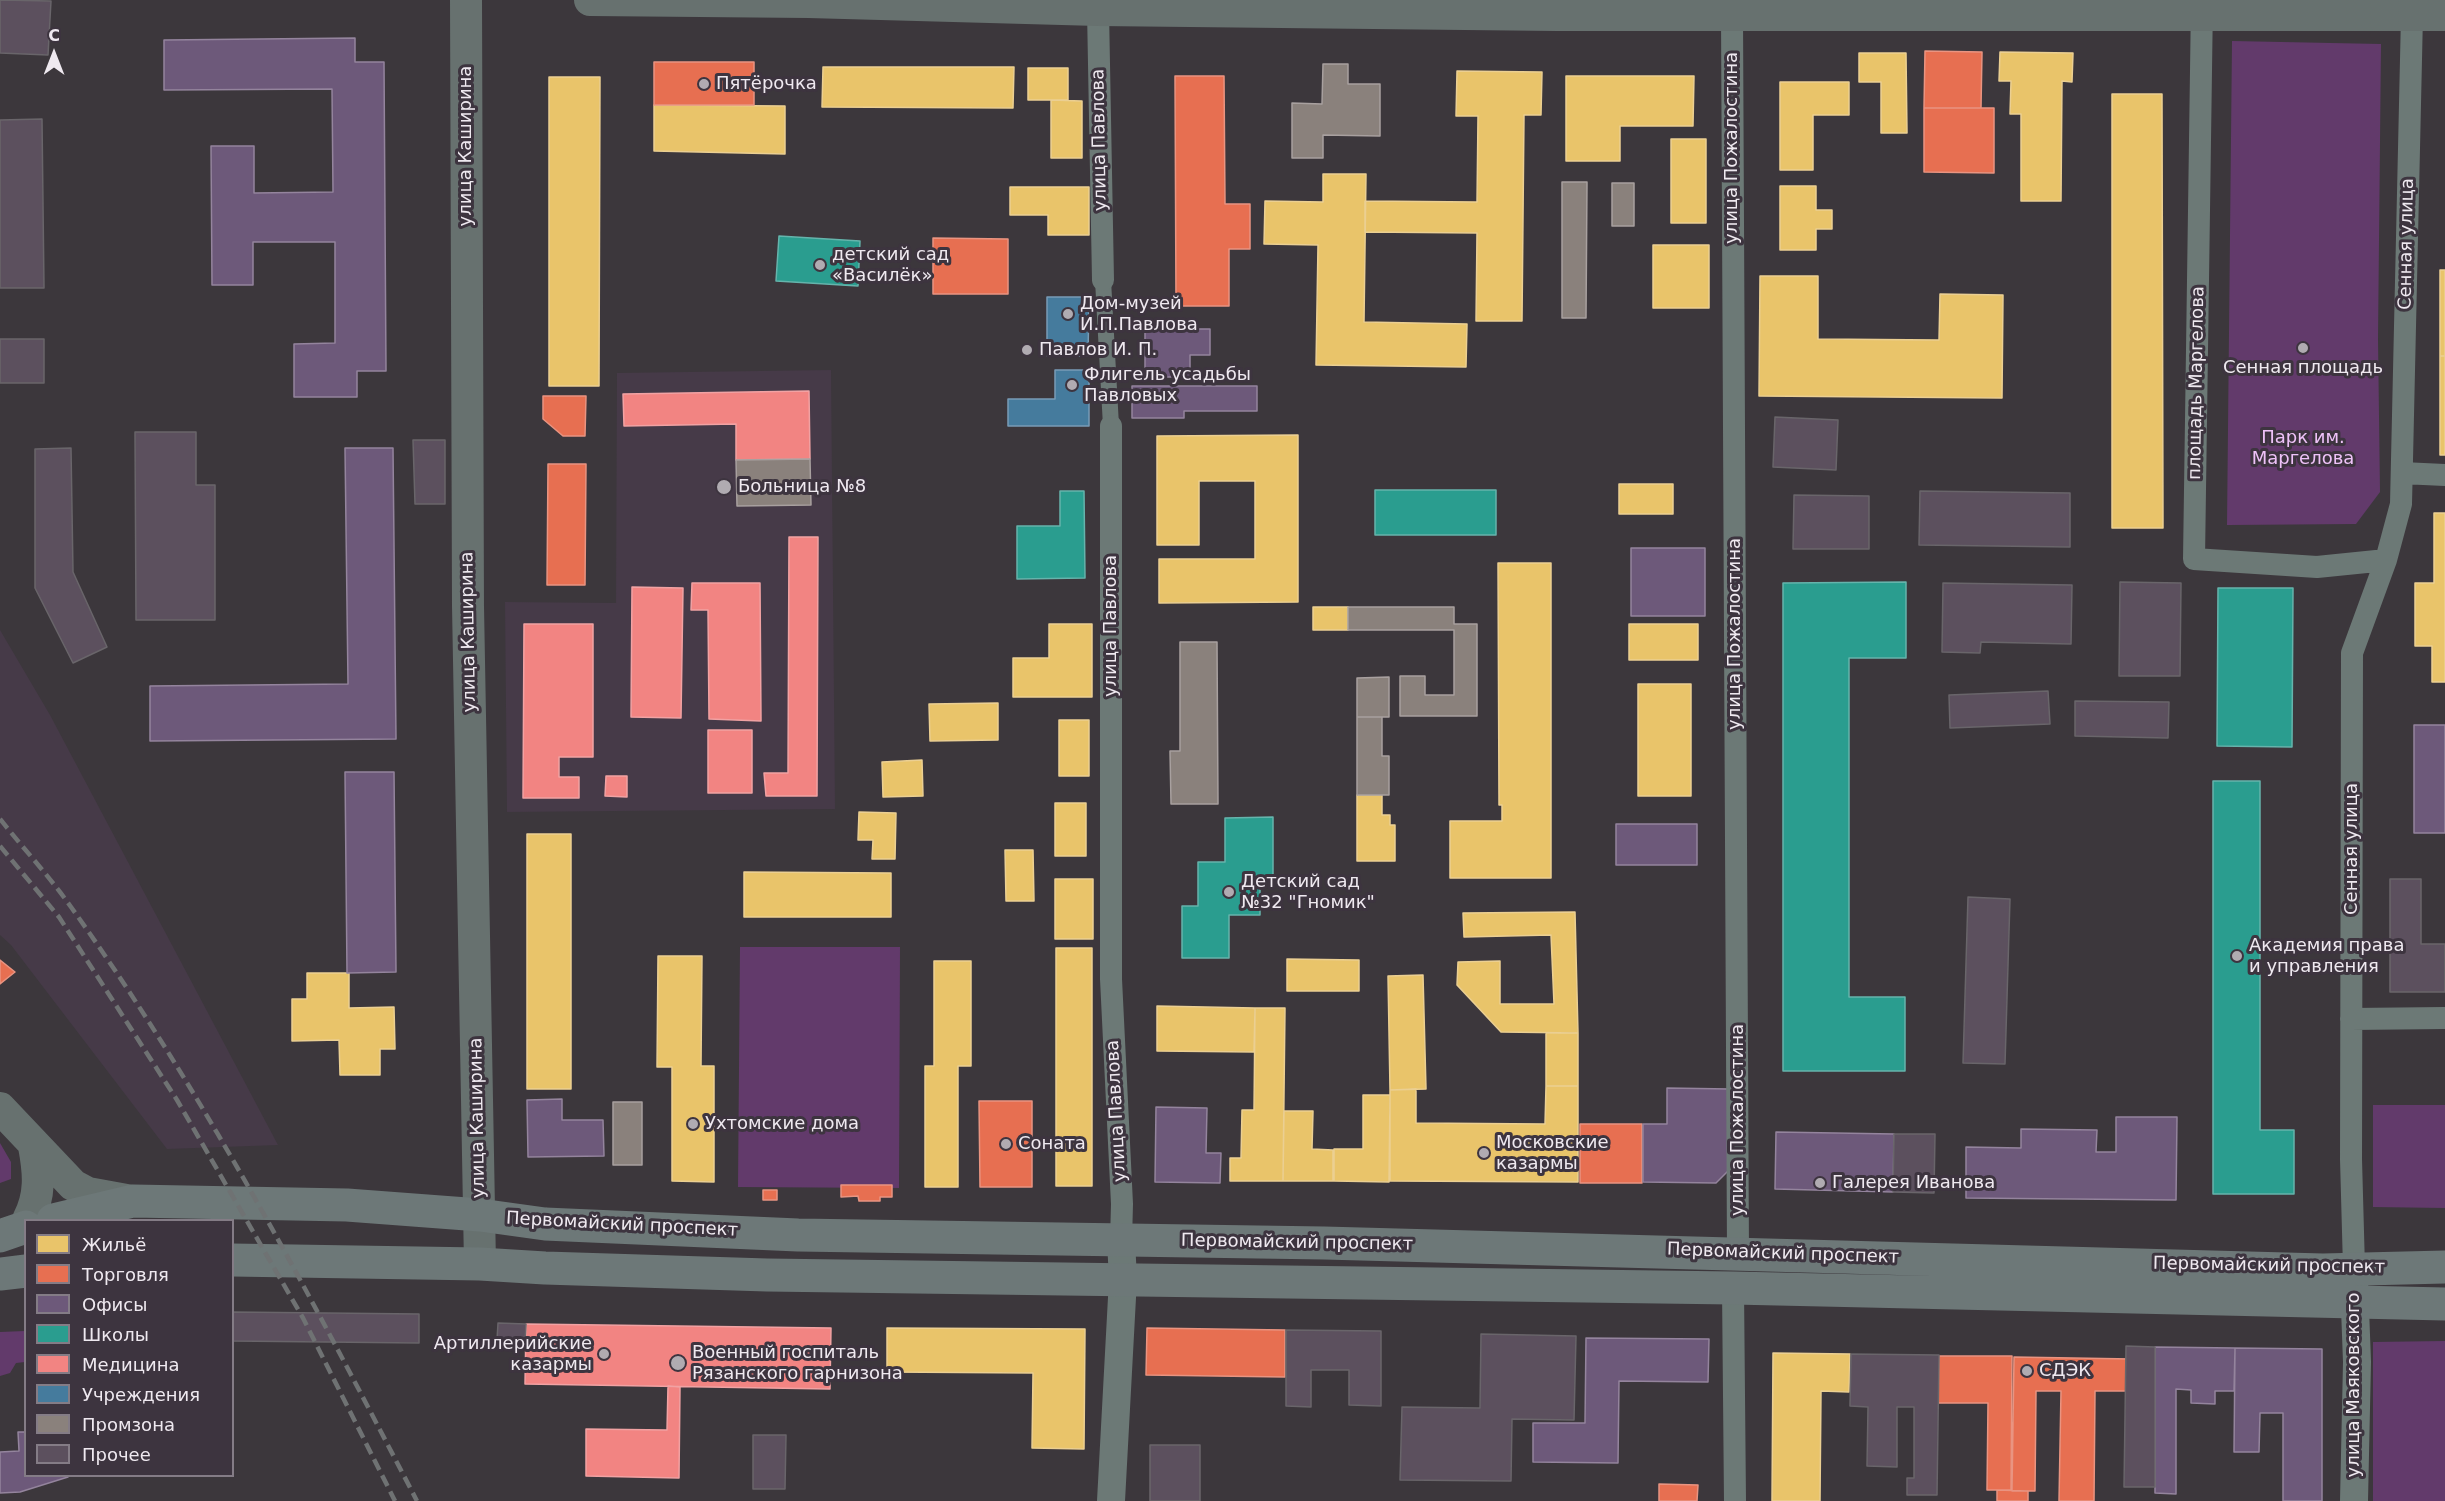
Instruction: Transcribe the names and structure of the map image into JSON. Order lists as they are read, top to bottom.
{
  "streets": {
    "main road": ["улица Каширина", "Первомайский проспект"],
    "street": [
      "улица Павлова",
      "улица Пожалостина",
      "Сенная улица",
      "площадь Маргелова",
      "улица Маяковского"
    ]
  },
  "crossings": [
    ["улица Павлова", "Первомайский проспект"],
    ["улица Каширина", "Первомайский проспект"],
    ["улица Пожалостина", "Первомайский проспект"],
    ["Сенная улица", "площадь Маргелова"],
    ["Сенная улица", "Первомайский проспект"],
    ["Сенная улица", "улица Маяковского"],
    ["Первомайский проспект", "улица Маяковского"]
  ],
  "parks": ["Парк им. Маргелова"],
  "places": [
    "Пятёрочка",
    "детский сад «Василёк»",
    "Дом-музей И.П.Павлова",
    "Сенная площадь",
    "Павлов И. П.",
    "Флигель усадьбы Павловых",
    "Больница №8",
    "Детский сад №32 \"Гномик\"",
    "Академия права и управления",
    "Ухтомские дома",
    "Соната",
    "Московские казармы",
    "Галерея Иванова",
    "Артиллерийские казармы",
    "Военный госпиталь Рязанского гарнизона",
    "СДЭК"
  ],
  "legend": [
    "Жильё",
    "Торговля",
    "Офисы",
    "Школы",
    "Медицина",
    "Учреждения",
    "Промзона",
    "Прочее"
  ],
  "north": "top"
}
